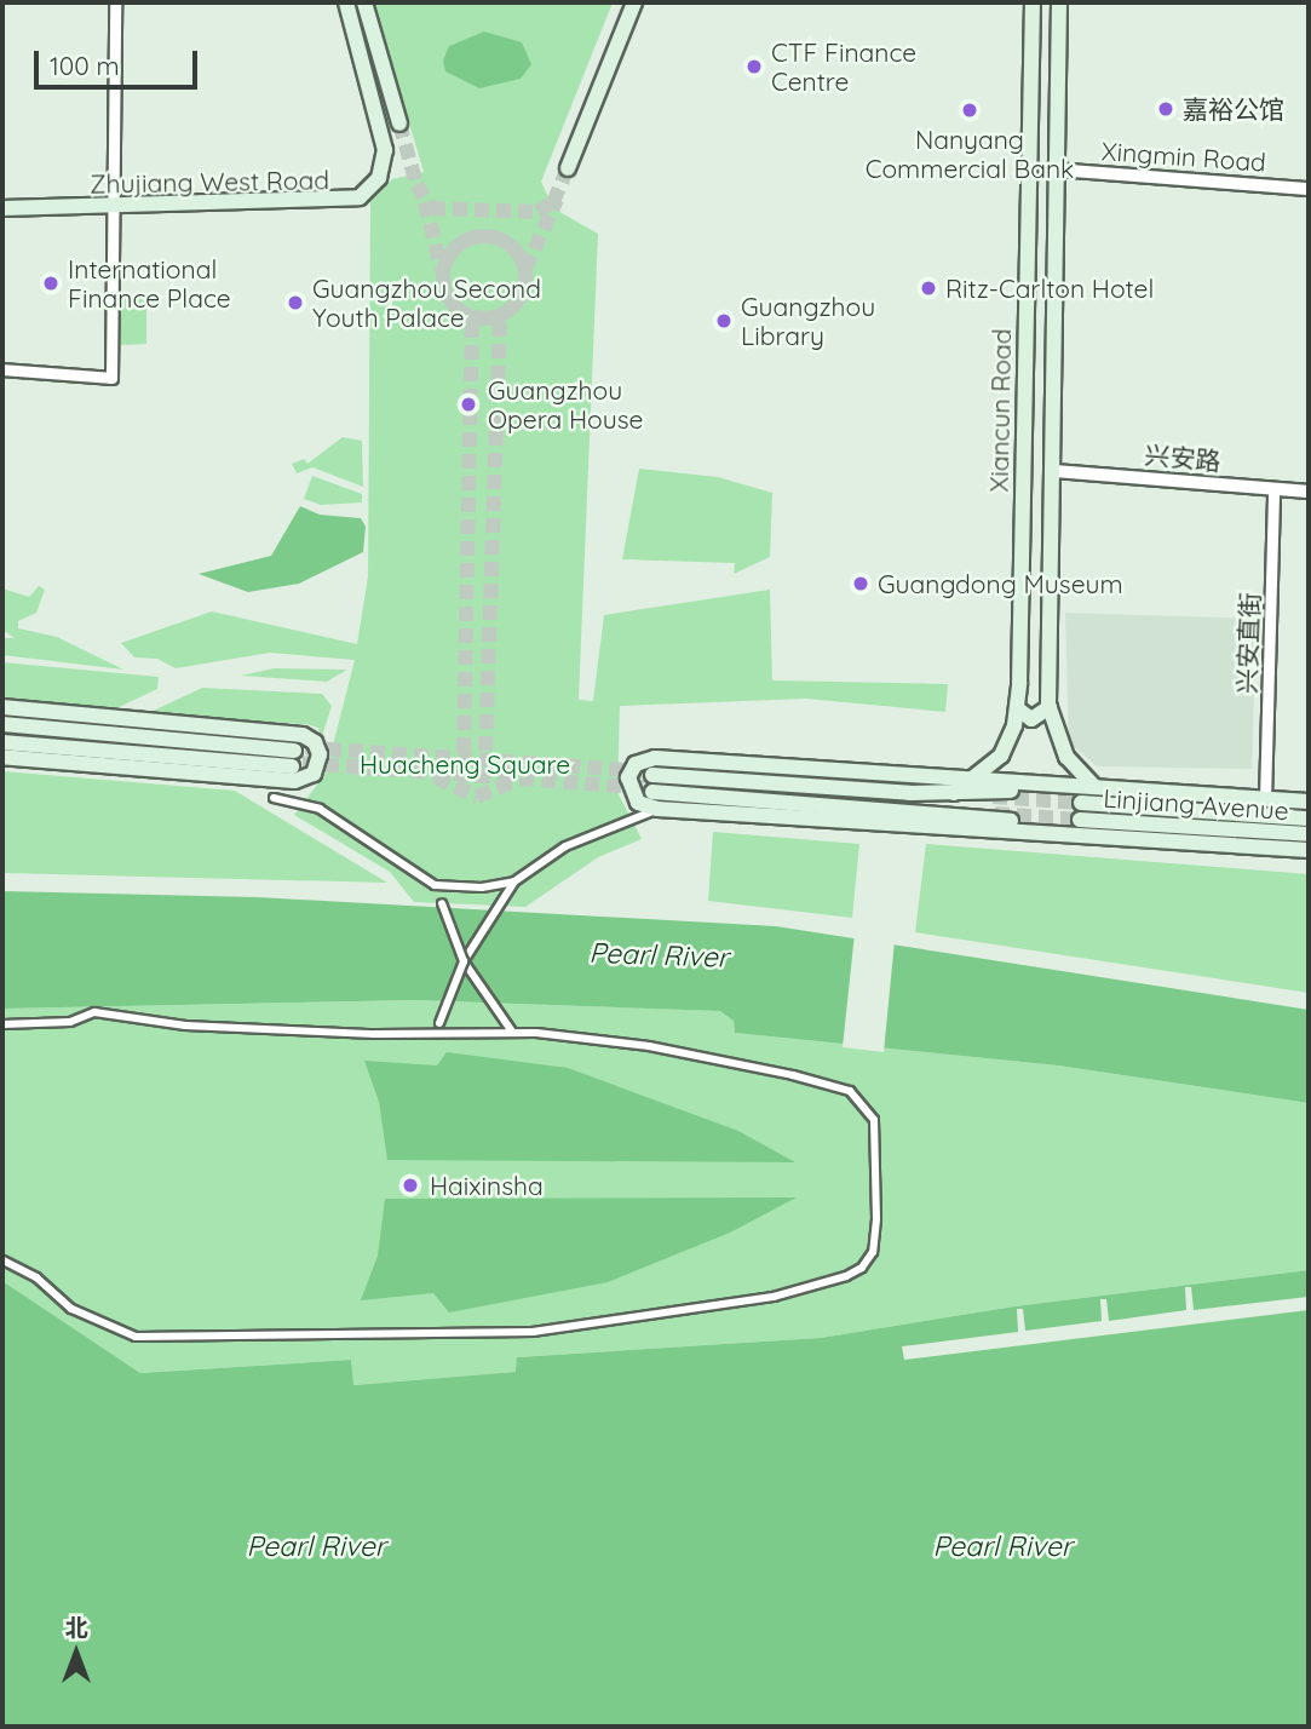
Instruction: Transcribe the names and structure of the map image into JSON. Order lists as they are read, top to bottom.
{
  "streets": {
    "main road": ["Zhujiang West Road", "Xiancun Road", "Linjiang Avenue"],
    "street": ["Xingmin Road", "兴安路", "兴安直街"]
  },
  "crossings": [
    ["Xingmin Road", "Xiancun Road"],
    ["Xiancun Road", "兴安路"],
    ["兴安路", "兴安直街"]
  ],
  "water": ["Pearl River"],
  "parks": ["Huacheng Square"],
  "places": [
    "CTF Finance Centre",
    "嘉裕公馆",
    "Nanyang Commercial Bank",
    "International Finance Place",
    "Ritz-Carlton Hotel",
    "Guangzhou Second Youth Palace",
    "Guangzhou Library",
    "Guangzhou Opera House",
    "Guangdong Museum",
    "Haixinsha"
  ],
  "scale_bar": "100 m",
  "north": "top"
}
